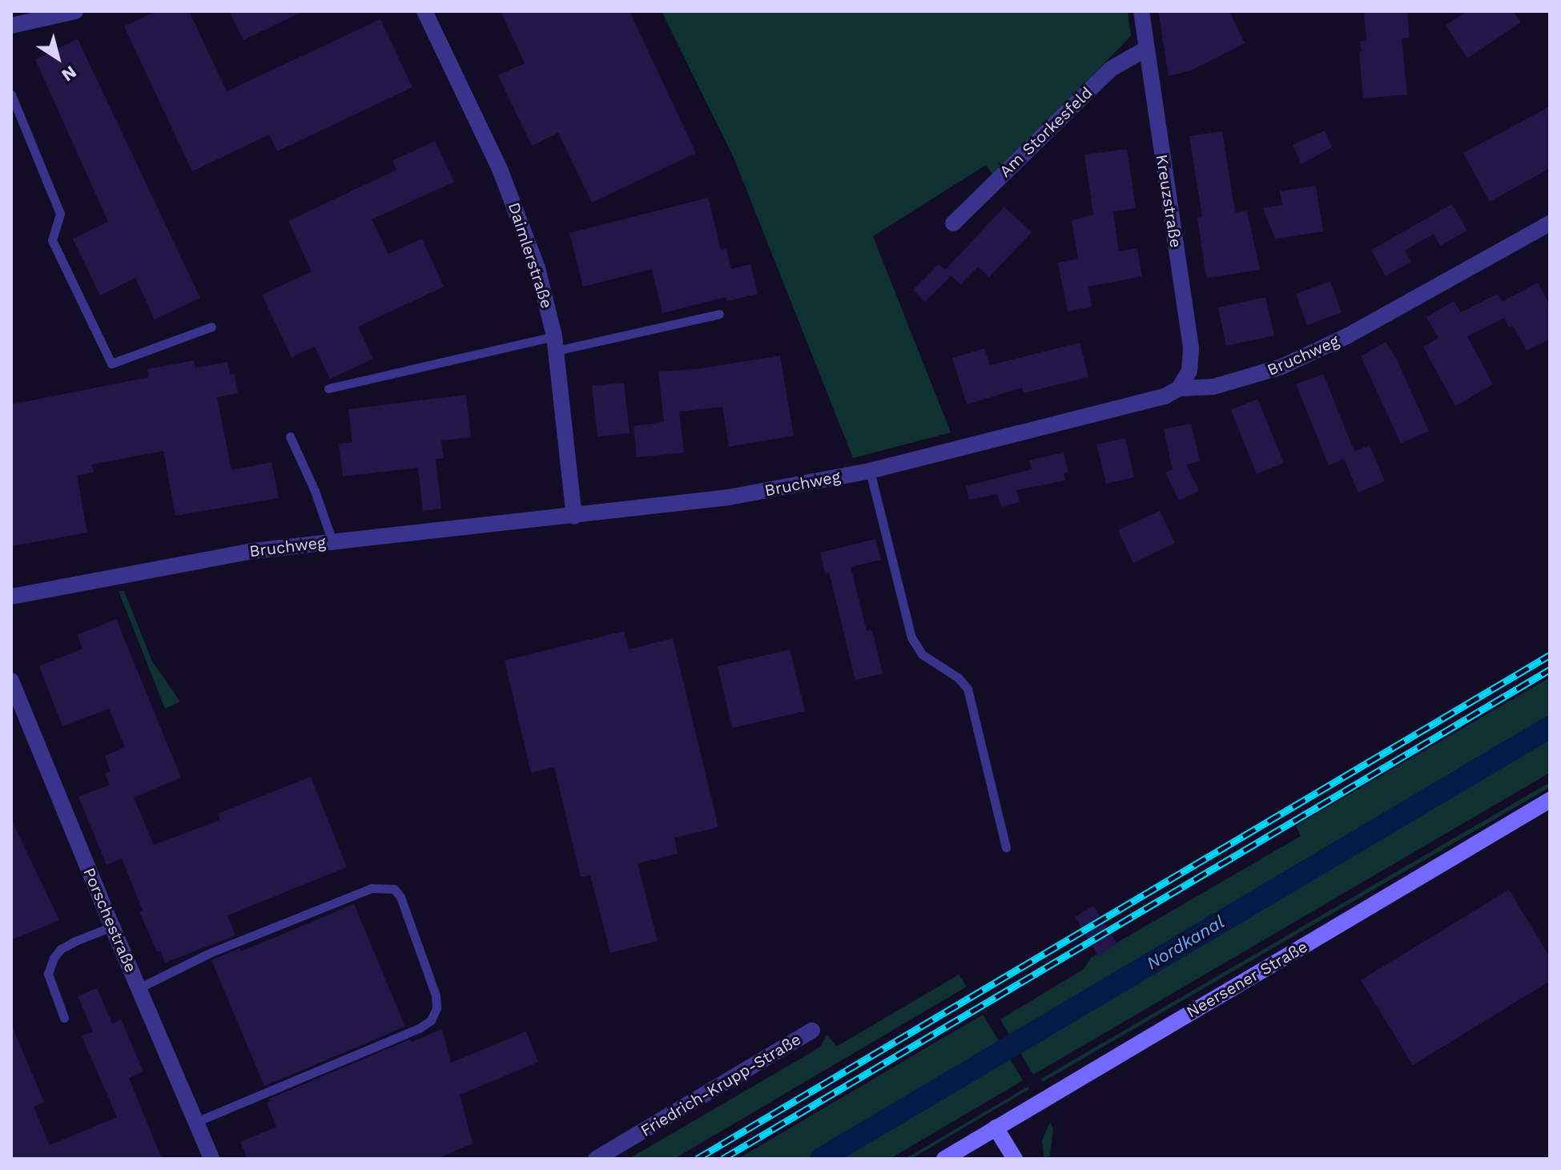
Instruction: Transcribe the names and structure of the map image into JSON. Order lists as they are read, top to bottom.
{
  "streets": {
    "main road": ["Neersener Straße"],
    "street": [
      "Am Storkesfeld",
      "Kreuzstraße",
      "Daimlerstraße",
      "Bruchweg",
      "Porschestraße",
      "Friedrich-Krupp-Straße"
    ]
  },
  "crossings": [
    ["Am Storkesfeld", "Kreuzstraße"],
    ["Kreuzstraße", "Bruchweg"],
    ["Daimlerstraße", "Bruchweg"]
  ],
  "water": ["Nordkanal"],
  "north": "bottom right"
}
